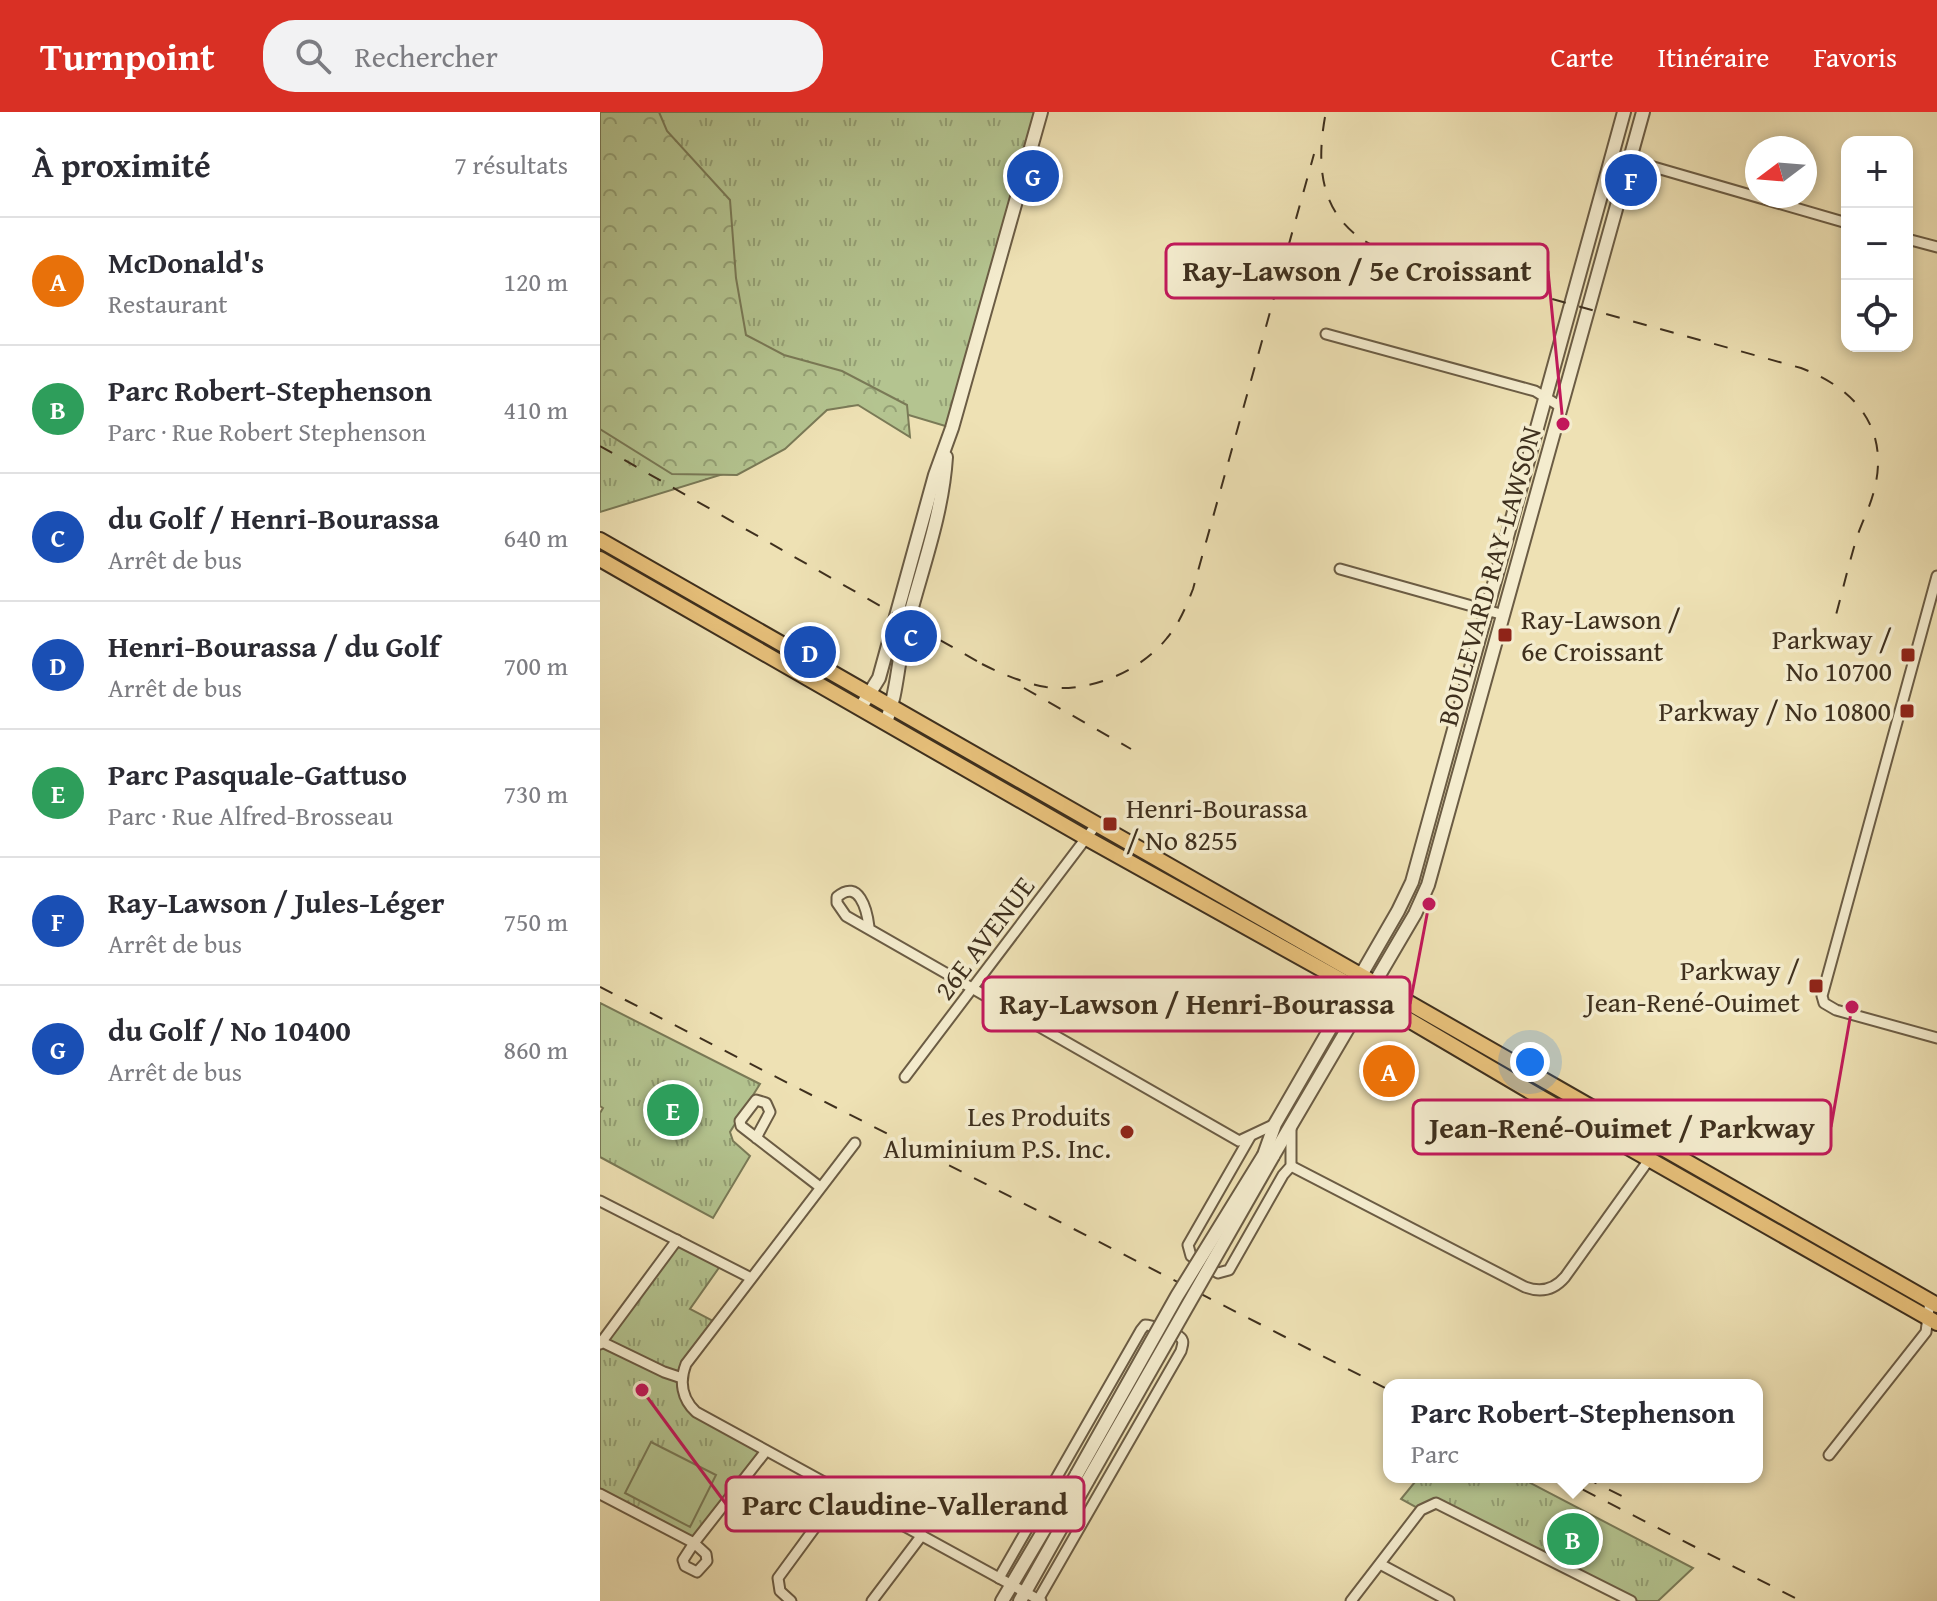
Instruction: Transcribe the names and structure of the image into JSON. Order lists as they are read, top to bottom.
{
  "streets": {
    "street": ["BOULEVARD RAY-LAWSON", "26E AVENUE"]
  },
  "places": {
    "other": [
      "Ray-Lawson / 5e Croissant",
      "Ray-Lawson / Henri-Bourassa",
      "Jean-René-Ouimet / Parkway",
      "Les Produits Aluminium P.S. Inc.",
      "Parc Claudine-Vallerand"
    ],
    "transit": [
      "Ray-Lawson / 6e Croissant",
      "Parkway / No 10700",
      "Parkway / No 10800",
      "Henri-Bourassa / No 8255",
      "Parkway / Jean-René-Ouimet"
    ]
  },
  "north": "left",
  "page": {
    "header": "Turnpoint",
    "search": "Rechercher",
    "nav": ["Carte", "Itinéraire", "Favoris"],
    "heading": ["À proximité", "7 résultats"],
    "map_buttons": ["+", "−"],
    "pins": [
      "G",
      "F",
      "C",
      "D",
      "A",
      "E",
      "B"
    ],
    "list": [
      {
        "mark": "A",
        "name": "McDonald's",
        "note": "Restaurant",
        "value": "120 m"
      },
      {
        "mark": "B",
        "name": "Parc Robert-Stephenson",
        "note": "Parc · Rue Robert Stephenson",
        "value": "410 m"
      },
      {
        "mark": "C",
        "name": "du Golf / Henri-Bourassa",
        "note": "Arrêt de bus",
        "value": "640 m"
      },
      {
        "mark": "D",
        "name": "Henri-Bourassa / du Golf",
        "note": "Arrêt de bus",
        "value": "700 m"
      },
      {
        "mark": "E",
        "name": "Parc Pasquale-Gattuso",
        "note": "Parc · Rue Alfred-Brosseau",
        "value": "730 m"
      },
      {
        "mark": "F",
        "name": "Ray-Lawson / Jules-Léger",
        "note": "Arrêt de bus",
        "value": "750 m"
      },
      {
        "mark": "G",
        "name": "du Golf / No 10400",
        "note": "Arrêt de bus",
        "value": "860 m"
      }
    ],
    "popup": ["Parc Robert-Stephenson", "Parc"]
  }
}
